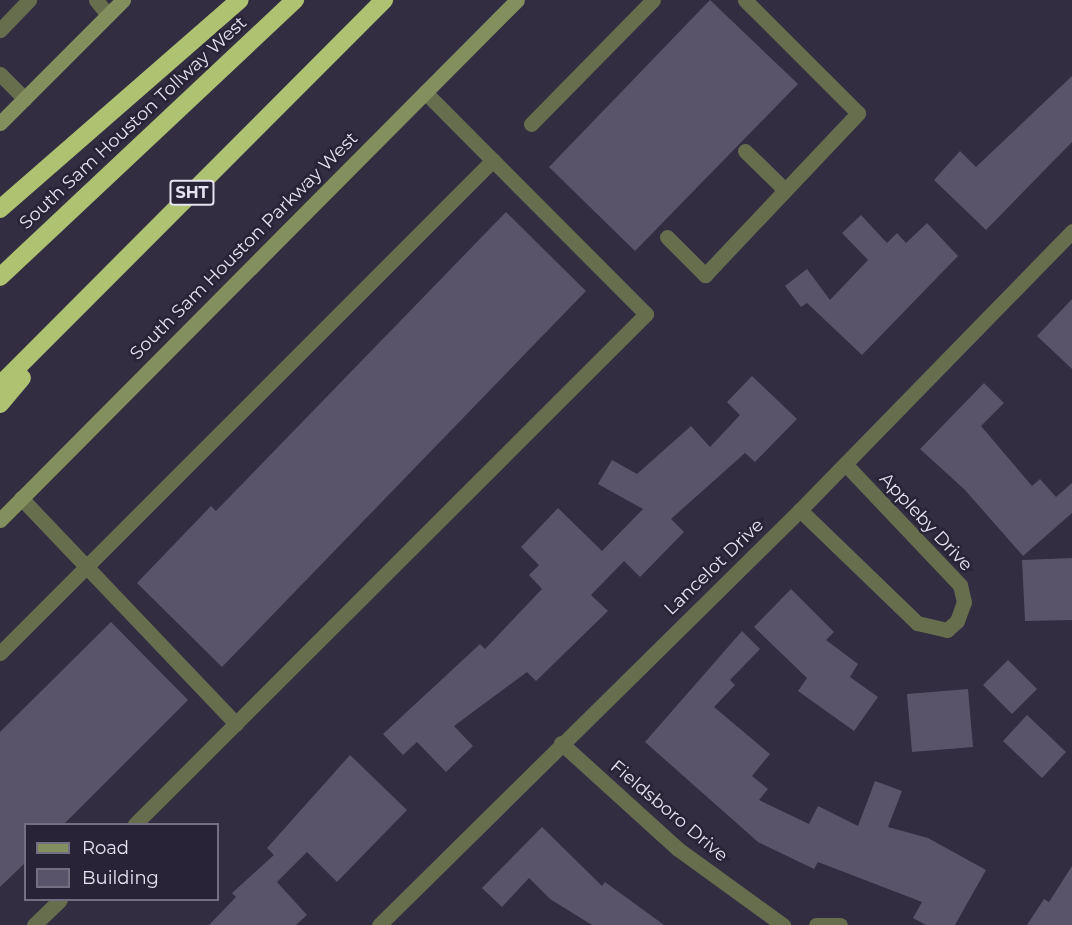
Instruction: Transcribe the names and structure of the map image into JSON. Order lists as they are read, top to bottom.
{
  "streets": {
    "highway": ["South Sam Houston Tollway West", "SHT"],
    "main road": ["South Sam Houston Parkway West"],
    "street": ["Appleby Drive", "Lancelot Drive", "Fieldsboro Drive"]
  },
  "crossings": [
    ["Appleby Drive", "Lancelot Drive"],
    ["Lancelot Drive", "Fieldsboro Drive"]
  ],
  "legend": ["Road", "Building"]
}
